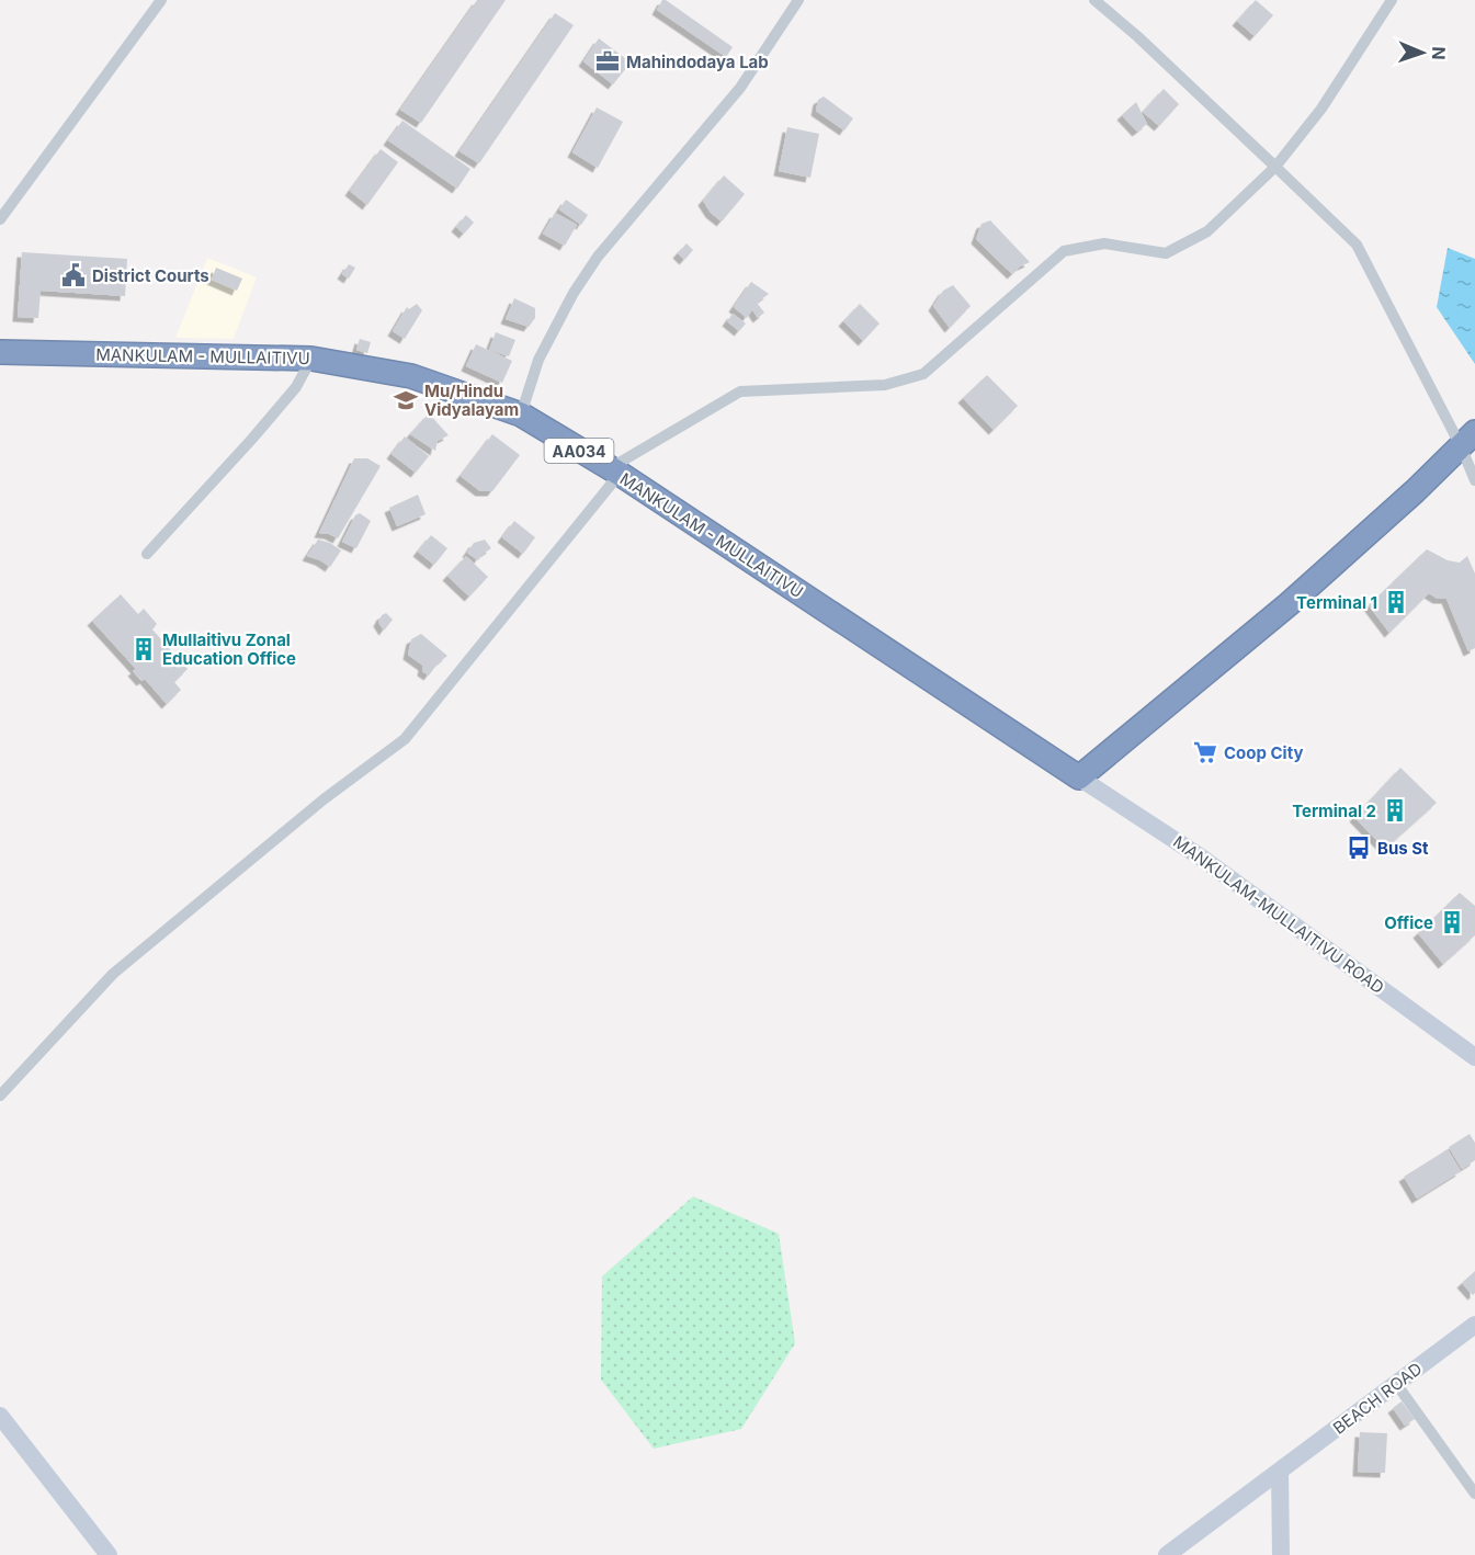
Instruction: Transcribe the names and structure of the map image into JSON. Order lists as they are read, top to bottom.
{
  "streets": {
    "highway": ["MANKULAM - MULLAITIVU", "AA034"],
    "street": ["MANKULAM-MULLAITIVU ROAD", "BEACH ROAD"]
  },
  "crossings": [
    ["MANKULAM - MULLAITIVU", "MANKULAM-MULLAITIVU ROAD"]
  ],
  "places": {
    "office": ["Mahindodaya Lab"],
    "public building": ["District Courts"],
    "school or university": ["Mu/Hindu Vidyalayam"],
    "building": [
      "Terminal 1",
      "Mullaitivu Zonal Education Office",
      "Terminal 2",
      "Office"
    ],
    "supermarket": ["Coop City"],
    "bus stop": ["Bus St"]
  },
  "north": "right"
}
